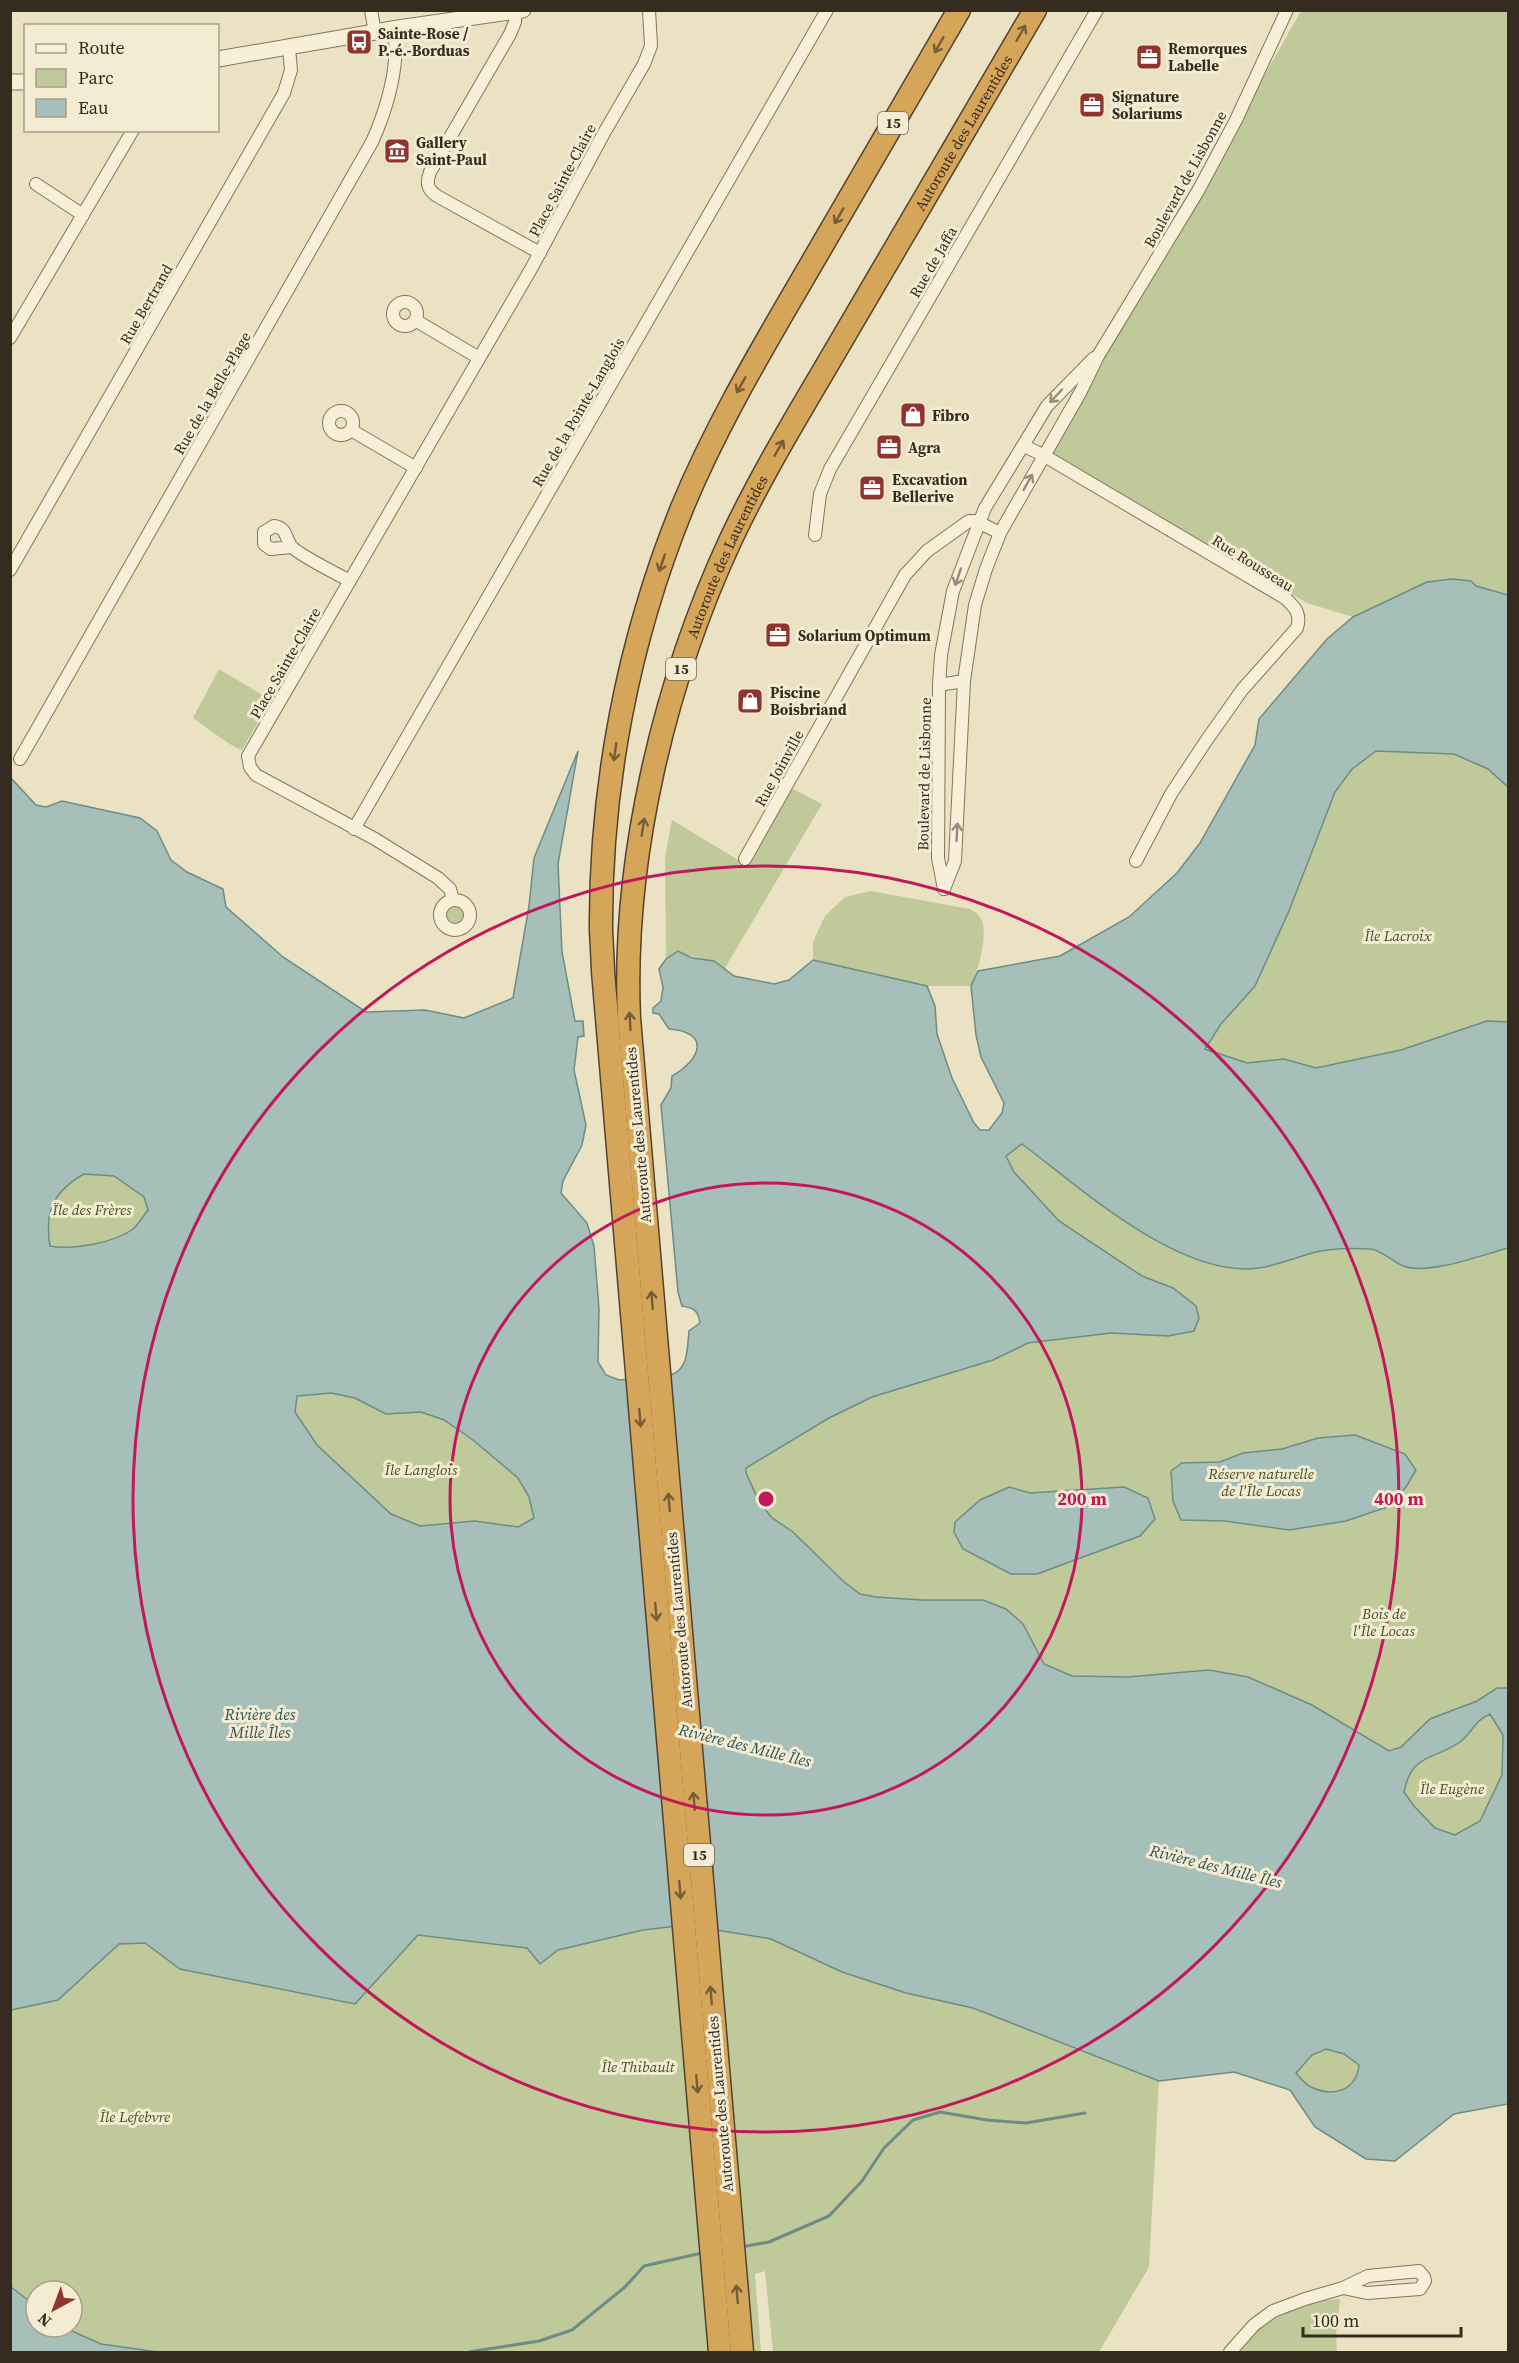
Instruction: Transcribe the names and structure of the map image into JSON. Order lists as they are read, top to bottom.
{
  "streets": {
    "highway": ["15", "Autoroute des Laurentides"],
    "street": [
      "Boulevard de Lisbonne",
      "Place Sainte-Claire",
      "Rue de Jaffa",
      "Rue Bertrand",
      "Rue de la Belle-Plage",
      "Rue de la Pointe-Langlois",
      "Rue Rousseau",
      "Rue Joinville"
    ]
  },
  "crossings": [
    ["Boulevard de Lisbonne", "Rue Rousseau"],
    ["Boulevard de Lisbonne", "Rue Joinville"],
    ["Place Sainte-Claire", "Rue de la Pointe-Langlois"]
  ],
  "water": ["Rivière des Mille Îles"],
  "parks": [
    "Île Lacroix",
    "Ïle des Frères",
    "Île Langlois",
    "Réserve naturelle de l'Île Locas",
    "Bois de l'Île Locas",
    "Ïle Eugène",
    "Île Thibault",
    "Île Lefebvre"
  ],
  "places": {
    "bus stop": ["Sainte-Rose / P.-é.-Borduas"],
    "office": [
      "Remorques Labelle",
      "Signature Solariums",
      "Agra",
      "Excavation Bellerive",
      "Solarium Optimum"
    ],
    "museum": ["Gallery Saint-Paul"],
    "shop": ["Fibro", "Piscine Boisbriand"]
  },
  "legend": ["Route", "Parc", "Eau"],
  "scale_bar": "100 m",
  "north": "bottom left",
  "rings": ["200 m", "400 m"]
}
